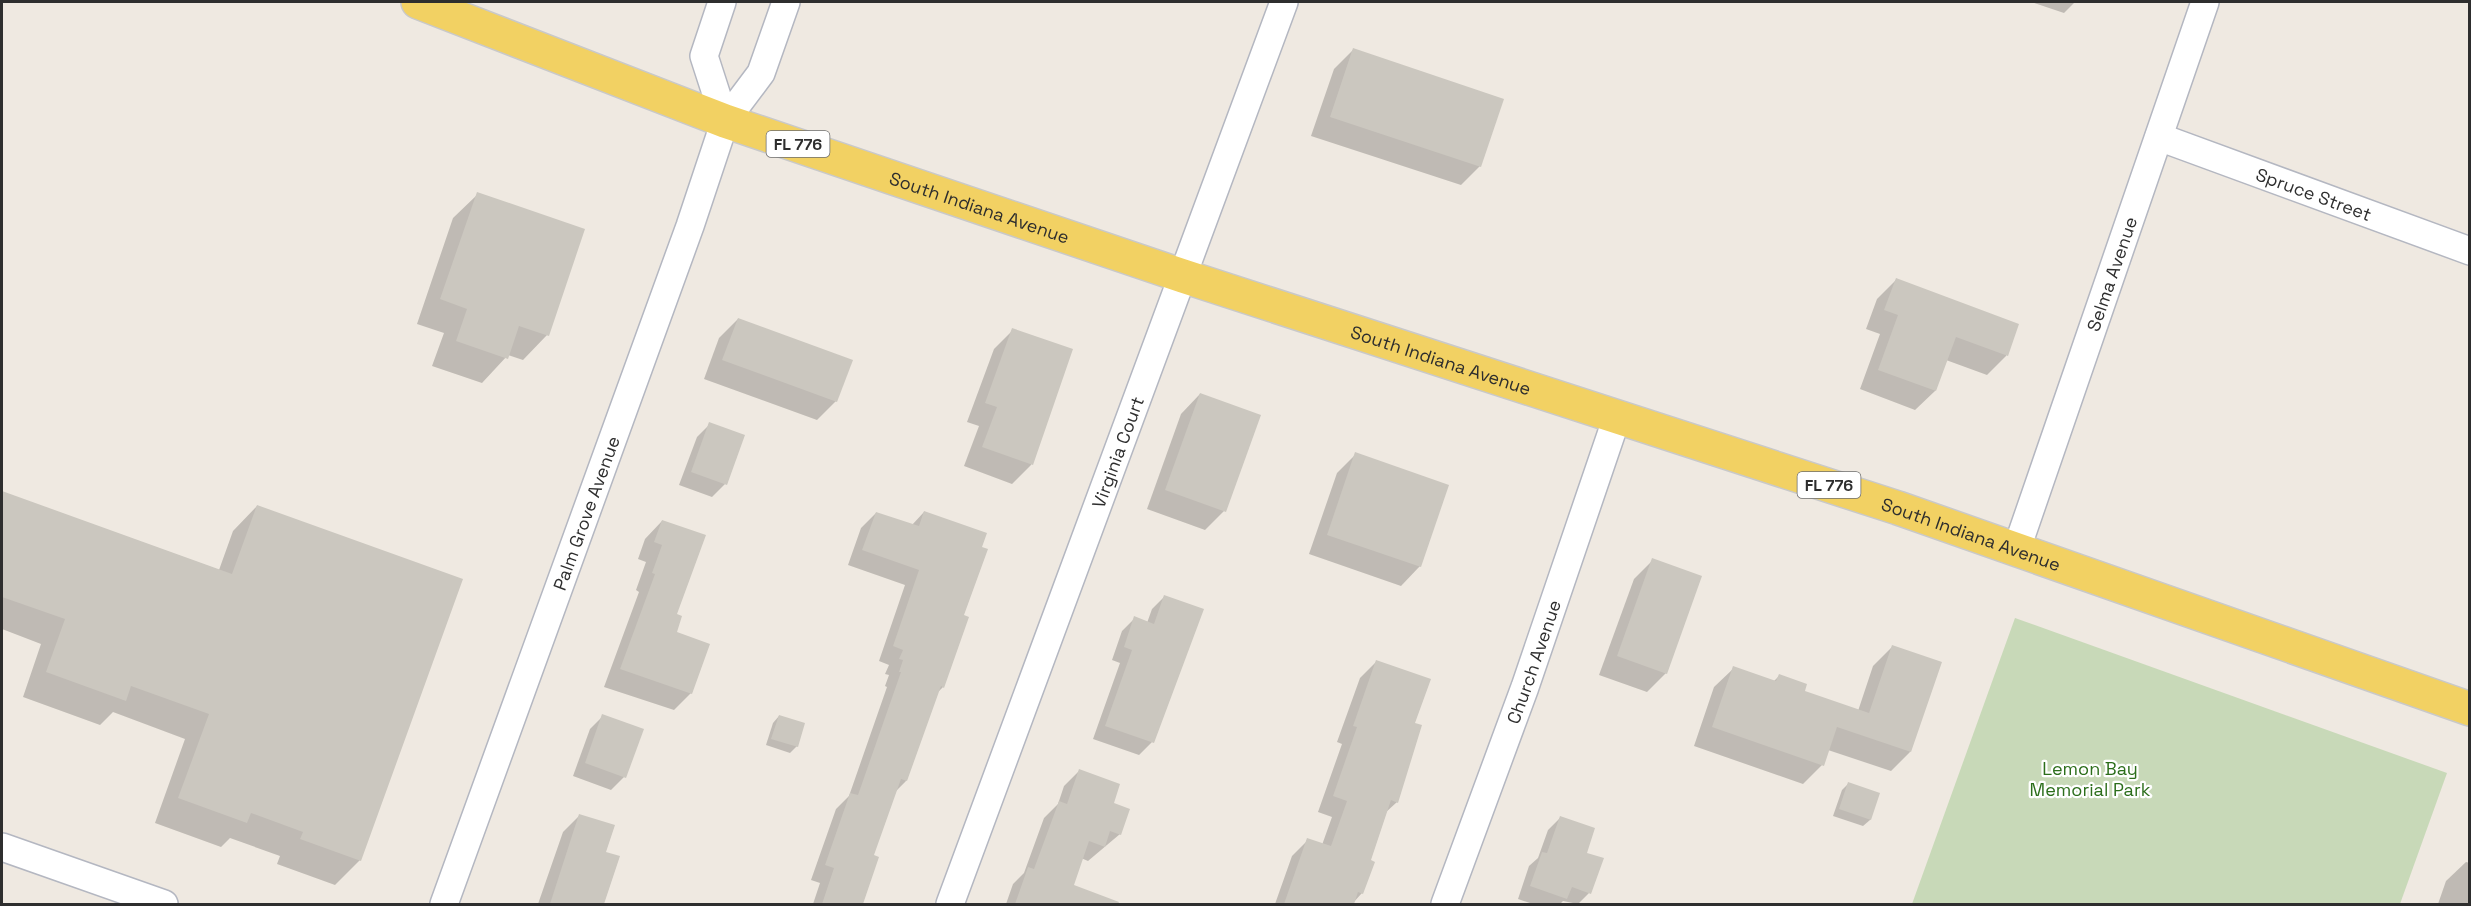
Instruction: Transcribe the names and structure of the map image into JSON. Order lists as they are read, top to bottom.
{
  "streets": {
    "main road": ["FL 776", "South Indiana Avenue"],
    "street": [
      "Spruce Street",
      "Selma Avenue",
      "Virginia Court",
      "Palm Grove Avenue",
      "Church Avenue"
    ]
  },
  "crossings": [
    ["Spruce Street", "Selma Avenue"],
    ["South Indiana Avenue", "Selma Avenue"],
    ["South Indiana Avenue", "Virginia Court"],
    ["South Indiana Avenue", "Palm Grove Avenue"],
    ["South Indiana Avenue", "Church Avenue"]
  ],
  "parks": ["Lemon Bay Memorial Park"]
}
